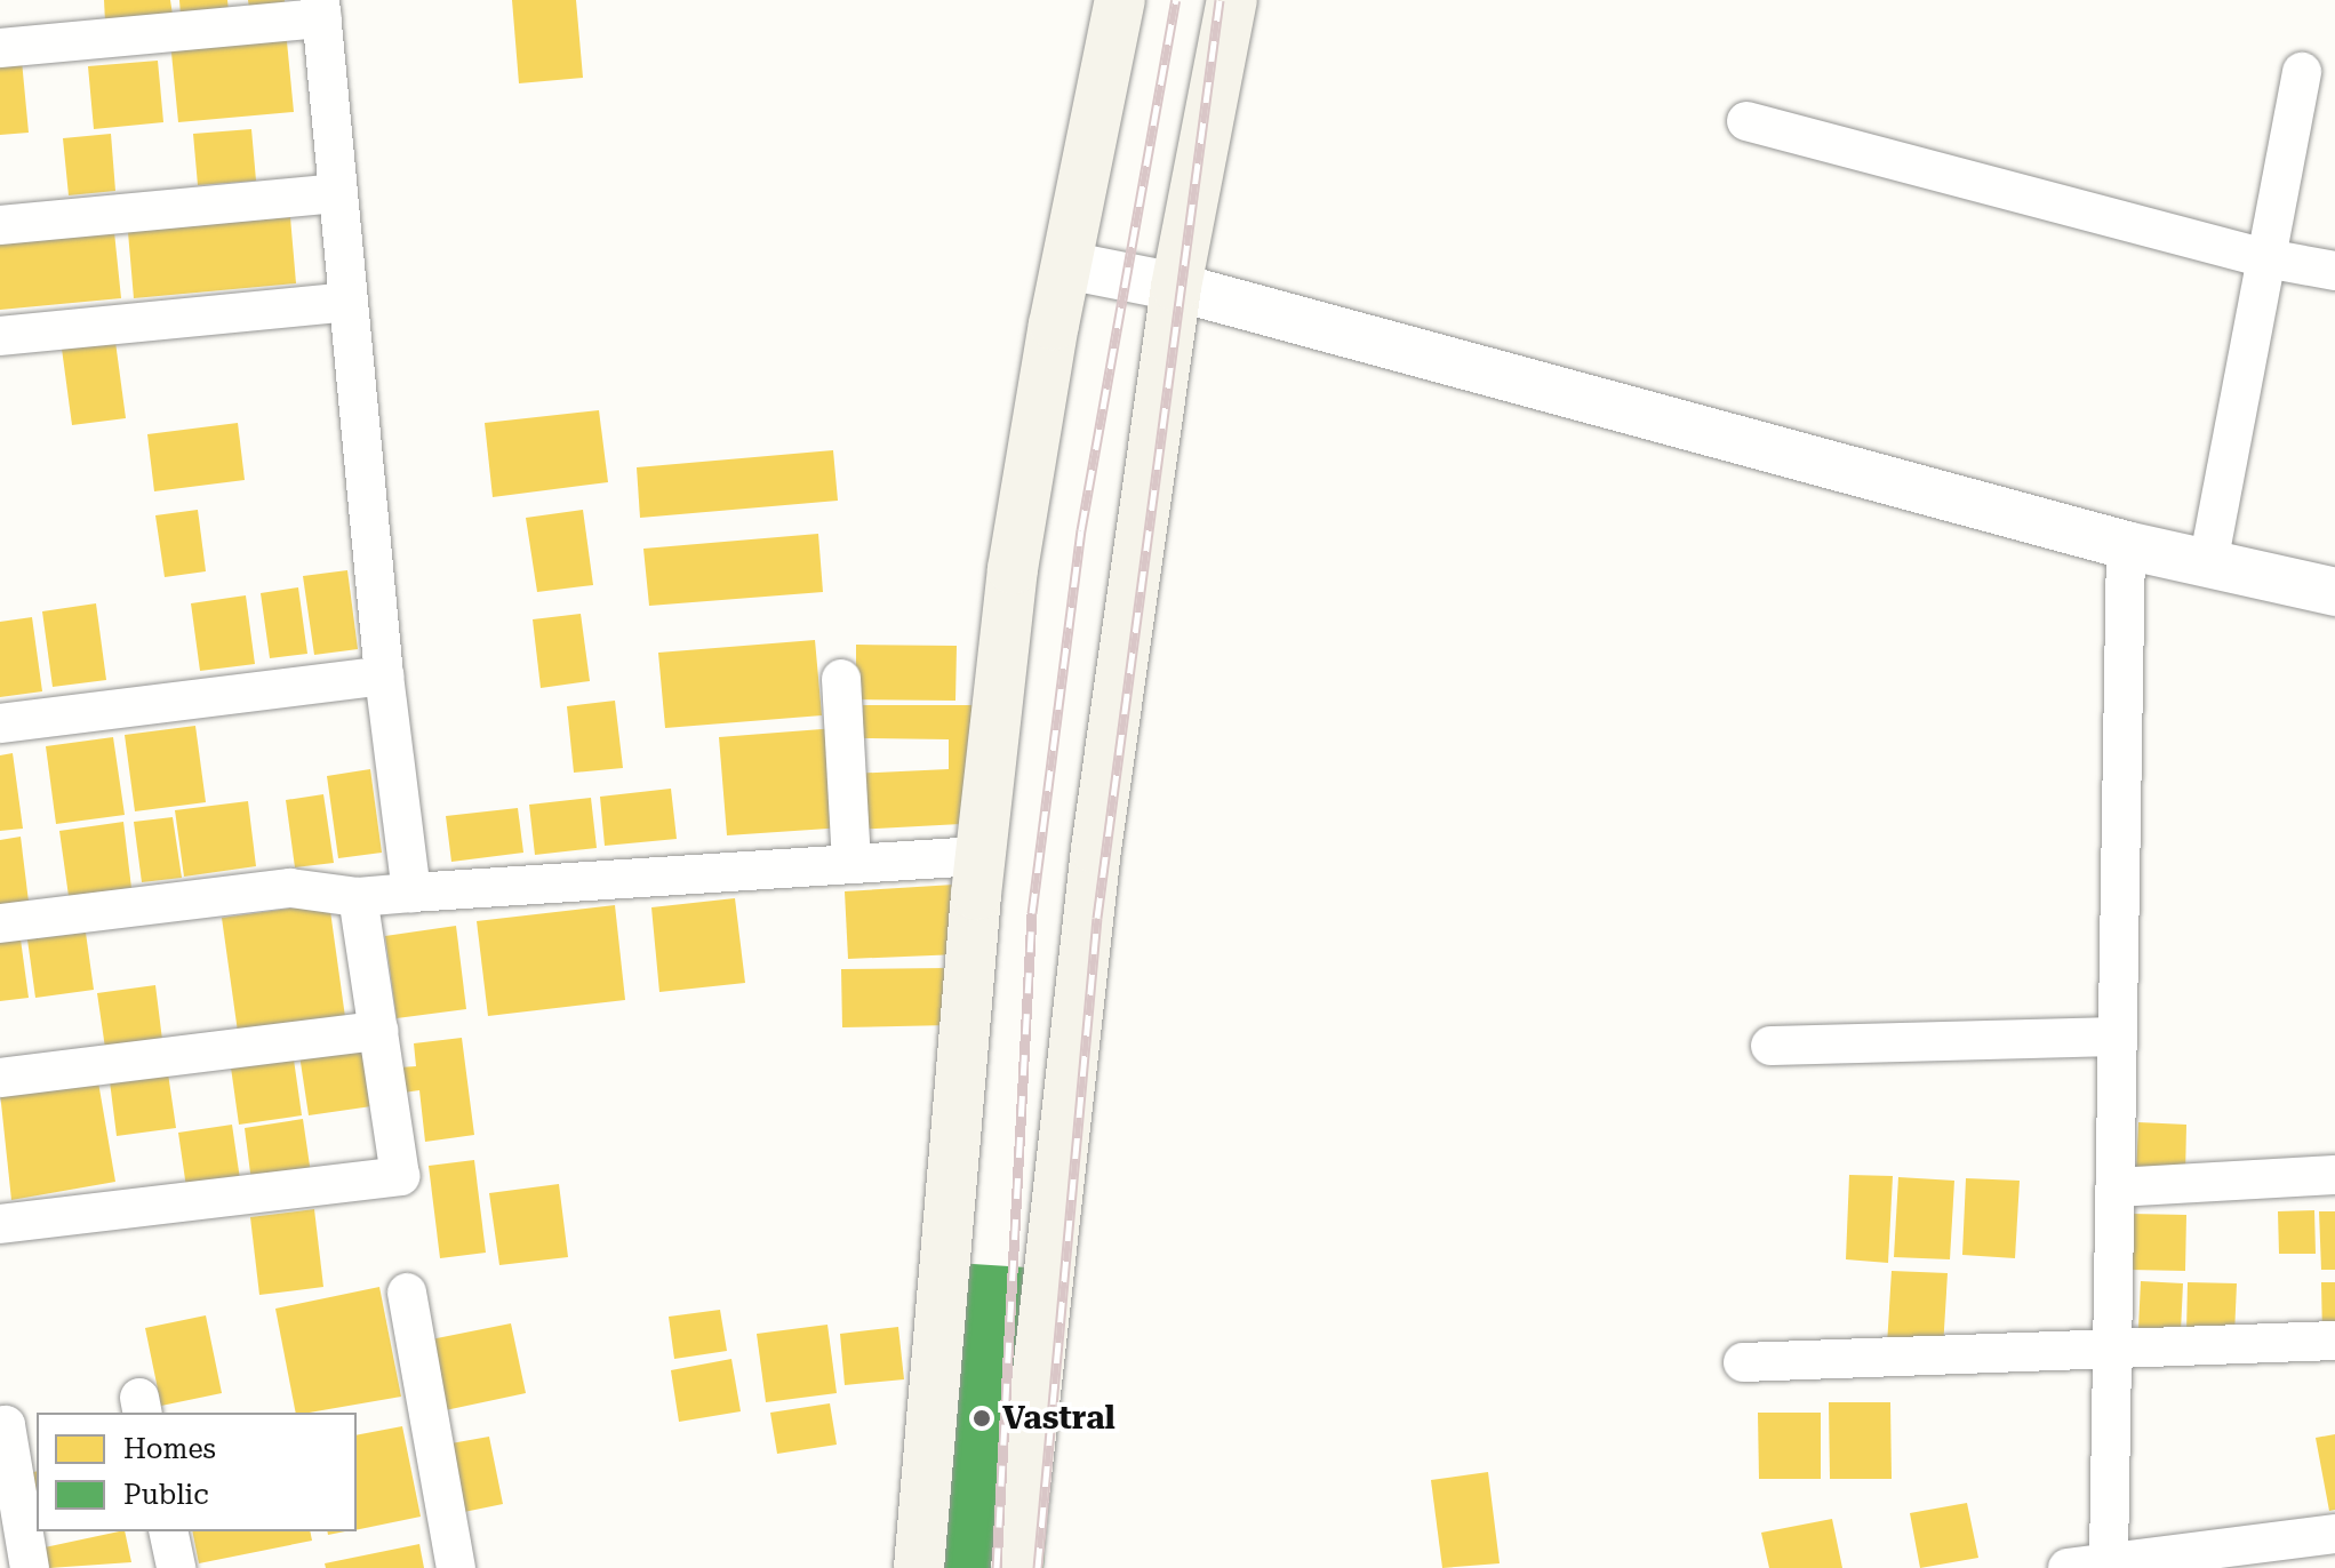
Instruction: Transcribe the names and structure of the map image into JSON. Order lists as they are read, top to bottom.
{
  "places": ["Vastral"],
  "legend": ["Homes", "Public"]
}
